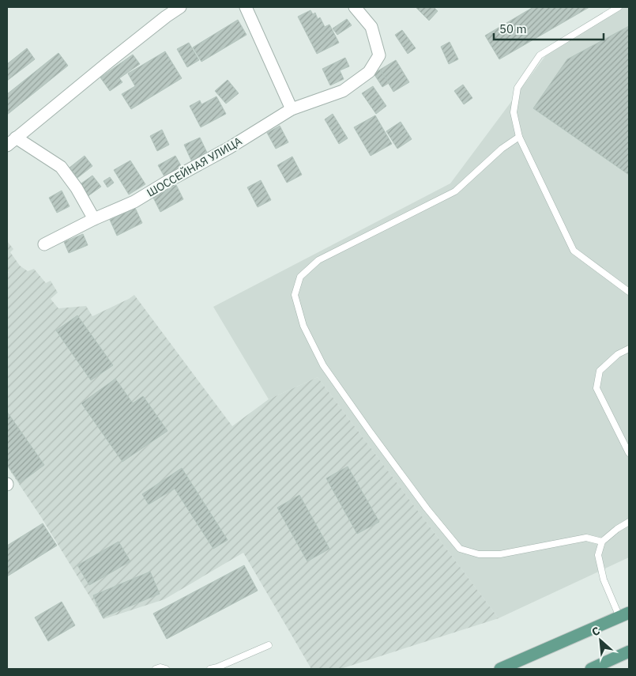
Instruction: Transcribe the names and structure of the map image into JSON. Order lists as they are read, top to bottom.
{
  "streets": {
    "street": ["ШОССЕЙНАЯ УЛИЦА"]
  },
  "scale_bar": "50 m",
  "north": "top left"
}
